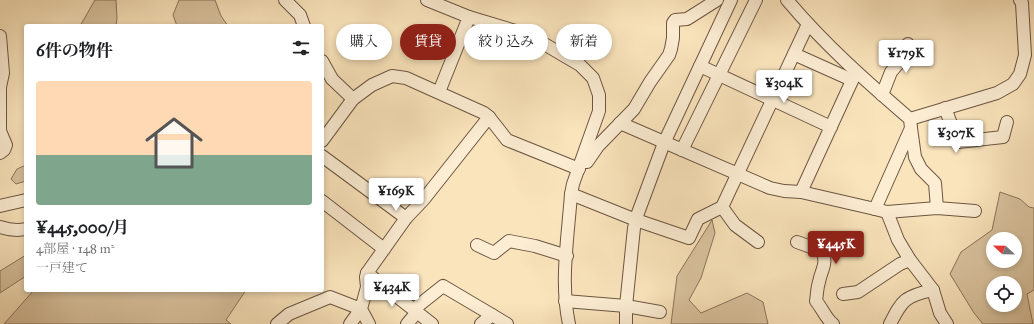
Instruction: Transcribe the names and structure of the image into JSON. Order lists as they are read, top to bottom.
{
  "north": "left",
  "page": {
    "chip": [
      "購入",
      "賃貸",
      "絞り込み",
      "新着"
    ],
    "heading": "6件の物件",
    "price": [
      "¥179K",
      "¥304K",
      "¥307K",
      "¥169K",
      "¥445K",
      "¥434K"
    ],
    "list": [
      {
        "name": "¥445,000/月",
        "note": "4部屋 · 148 m² · 一戸建て"
      }
    ]
  }
}
